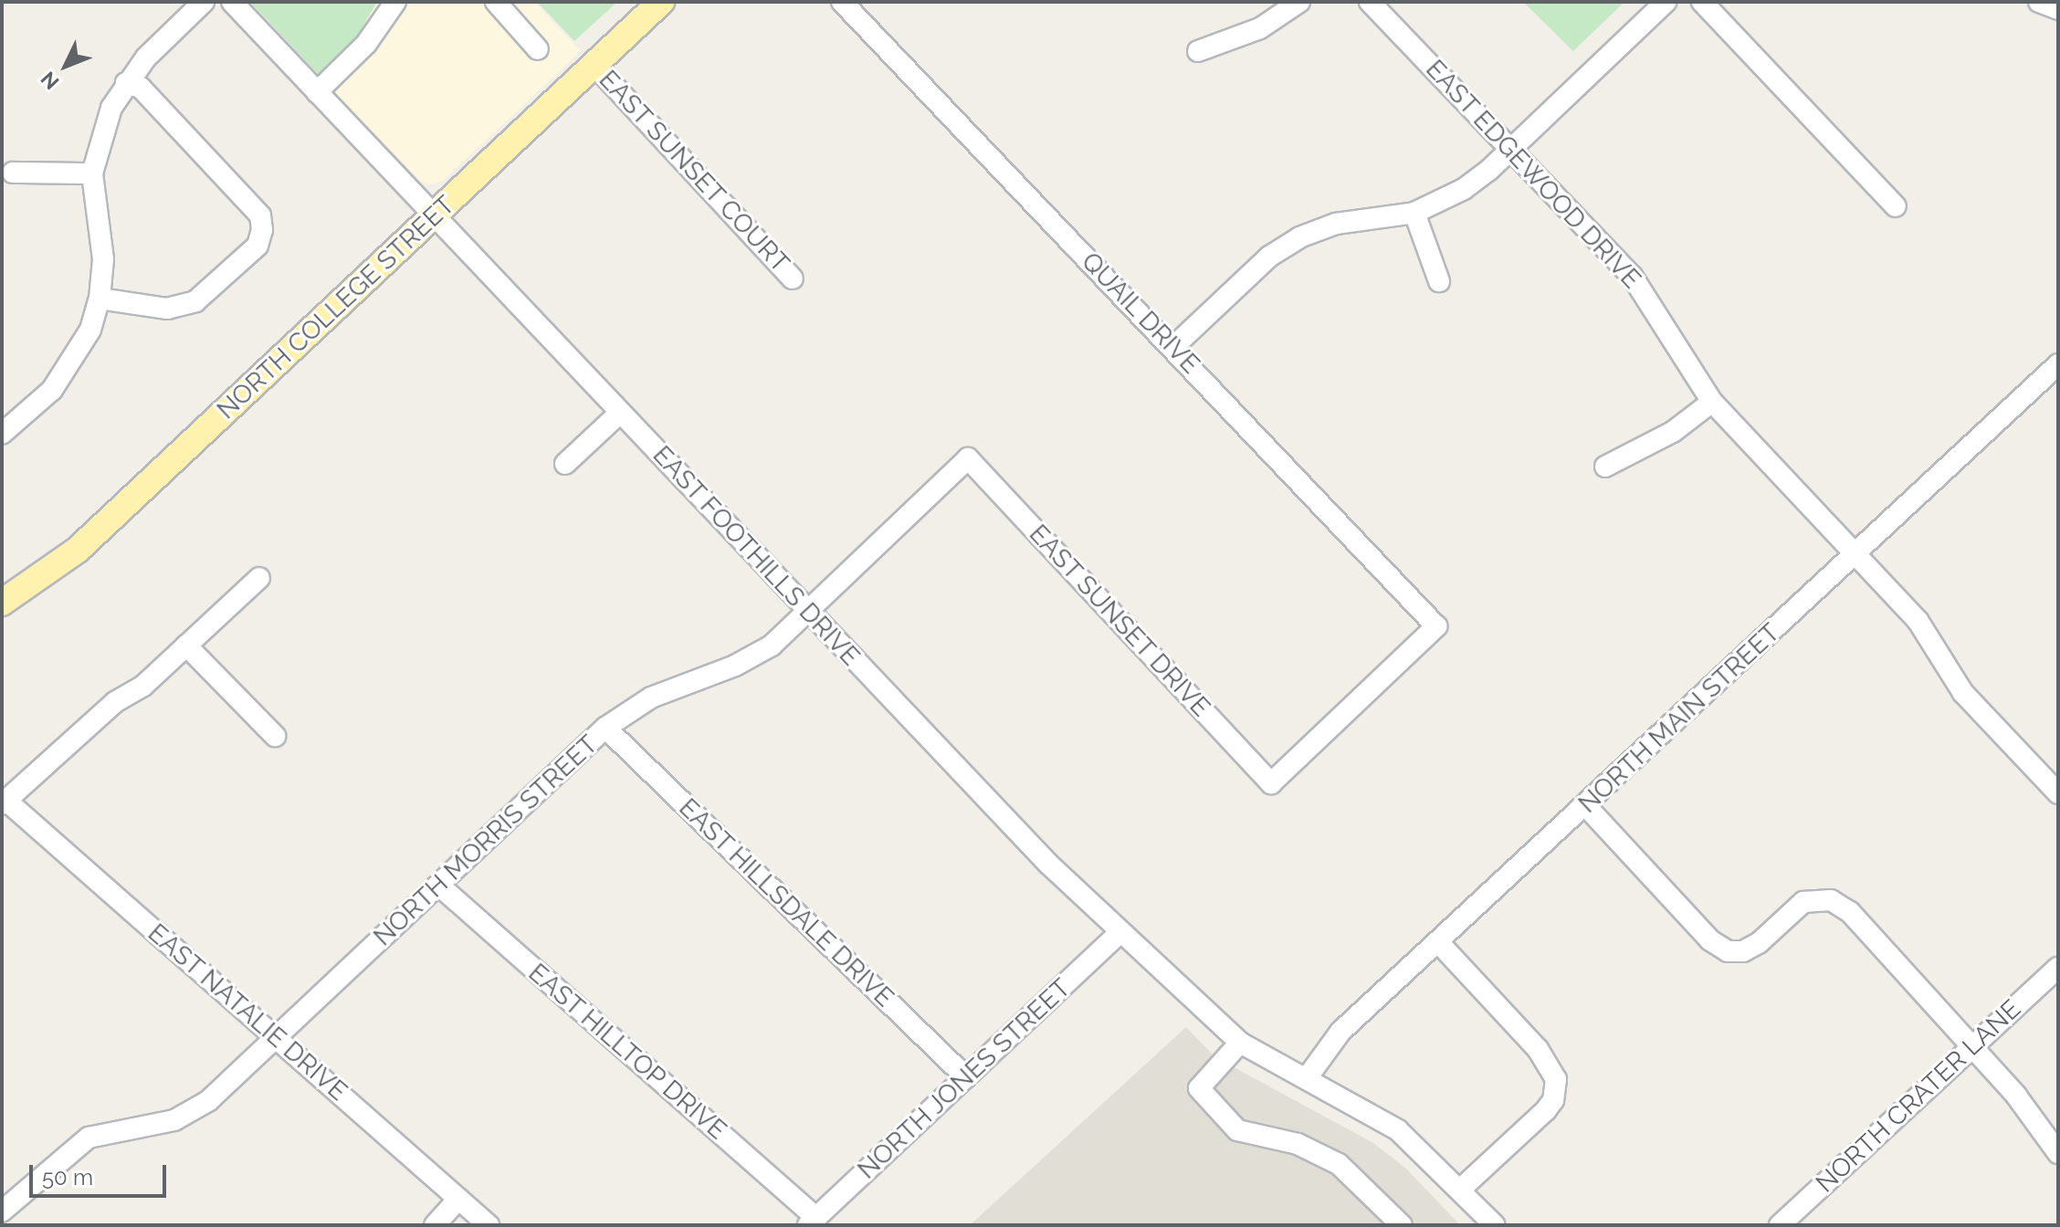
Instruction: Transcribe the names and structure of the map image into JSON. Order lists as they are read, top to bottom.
{
  "streets": {
    "main road": ["NORTH COLLEGE STREET"],
    "street": [
      "EAST SUNSET COURT",
      "EAST EDGEWOOD DRIVE",
      "QUAIL DRIVE",
      "EAST FOOTHILLS DRIVE",
      "EAST SUNSET DRIVE",
      "NORTH MAIN STREET",
      "NORTH MORRIS STREET",
      "EAST HILLSDALE DRIVE",
      "EAST NATALIE DRIVE",
      "EAST HILLTOP DRIVE",
      "NORTH JONES STREET",
      "NORTH CRATER LANE"
    ]
  },
  "crossings": [
    ["EAST SUNSET COURT", "NORTH COLLEGE STREET"],
    ["EAST EDGEWOOD DRIVE", "NORTH MAIN STREET"],
    ["NORTH COLLEGE STREET", "EAST FOOTHILLS DRIVE"],
    ["QUAIL DRIVE", "EAST SUNSET DRIVE"],
    ["EAST FOOTHILLS DRIVE", "NORTH MAIN STREET"],
    ["EAST FOOTHILLS DRIVE", "NORTH MORRIS STREET"],
    ["EAST FOOTHILLS DRIVE", "NORTH JONES STREET"],
    ["EAST SUNSET DRIVE", "NORTH MORRIS STREET"],
    ["NORTH MORRIS STREET", "EAST HILLSDALE DRIVE"],
    ["NORTH MORRIS STREET", "EAST NATALIE DRIVE"],
    ["NORTH MORRIS STREET", "EAST HILLTOP DRIVE"],
    ["EAST HILLSDALE DRIVE", "NORTH JONES STREET"],
    ["EAST HILLTOP DRIVE", "NORTH JONES STREET"]
  ],
  "scale_bar": "50 m",
  "north": "bottom left"
}
